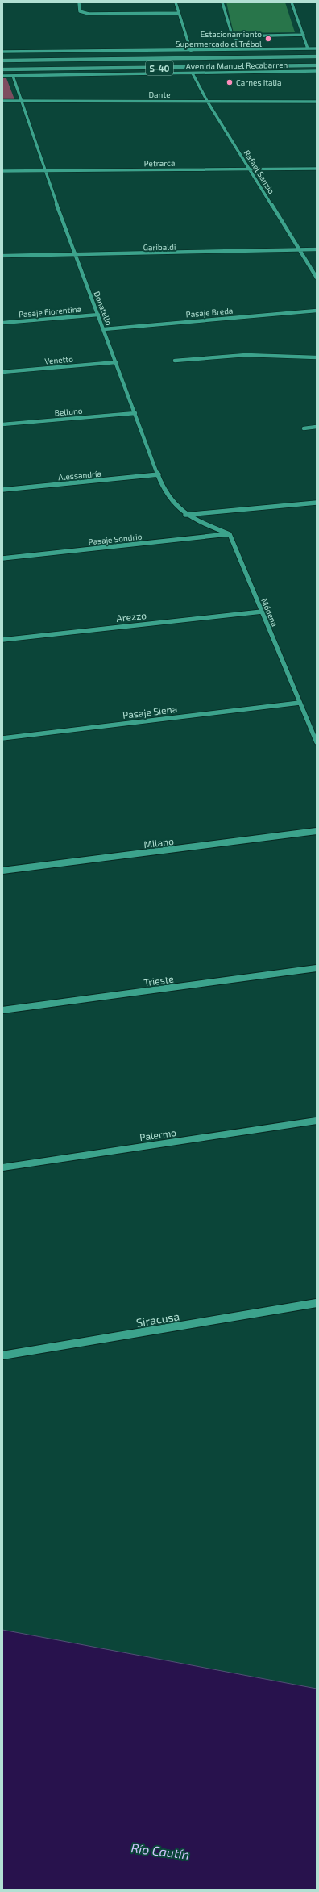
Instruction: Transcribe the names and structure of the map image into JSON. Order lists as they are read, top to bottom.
{
  "streets": {
    "main road": ["Avenida Manuel Recabarren", "S-40"],
    "street": [
      "Dante",
      "Petrarca",
      "Rafael Sanzio",
      "Garibaldi",
      "Donatello",
      "Pasaje Fiorentina",
      "Pasaje Breda",
      "Venetto",
      "Belluno",
      "Alessandría",
      "Pasaje Sondrio",
      "Módena",
      "Arezzo",
      "Pasaje Siena",
      "Milano",
      "Trieste",
      "Palermo",
      "Siracusa"
    ]
  },
  "crossings": [
    ["Avenida Manuel Recabarren", "Rafael Sanzio"],
    ["Dante", "Rafael Sanzio"],
    ["Dante", "Donatello"],
    ["Petrarca", "Rafael Sanzio"],
    ["Petrarca", "Donatello"],
    ["Rafael Sanzio", "Garibaldi"],
    ["Garibaldi", "Donatello"],
    ["Donatello", "Pasaje Fiorentina"],
    ["Donatello", "Pasaje Breda"],
    ["Donatello", "Venetto"],
    ["Donatello", "Belluno"],
    ["Donatello", "Alessandría"],
    ["Pasaje Sondrio", "Módena"],
    ["Módena", "Arezzo"],
    ["Módena", "Pasaje Siena"]
  ],
  "water": ["Río Cautín"],
  "places": ["Estacionamiento Supermercado el Trébol", "Carnes Italia"]
}
